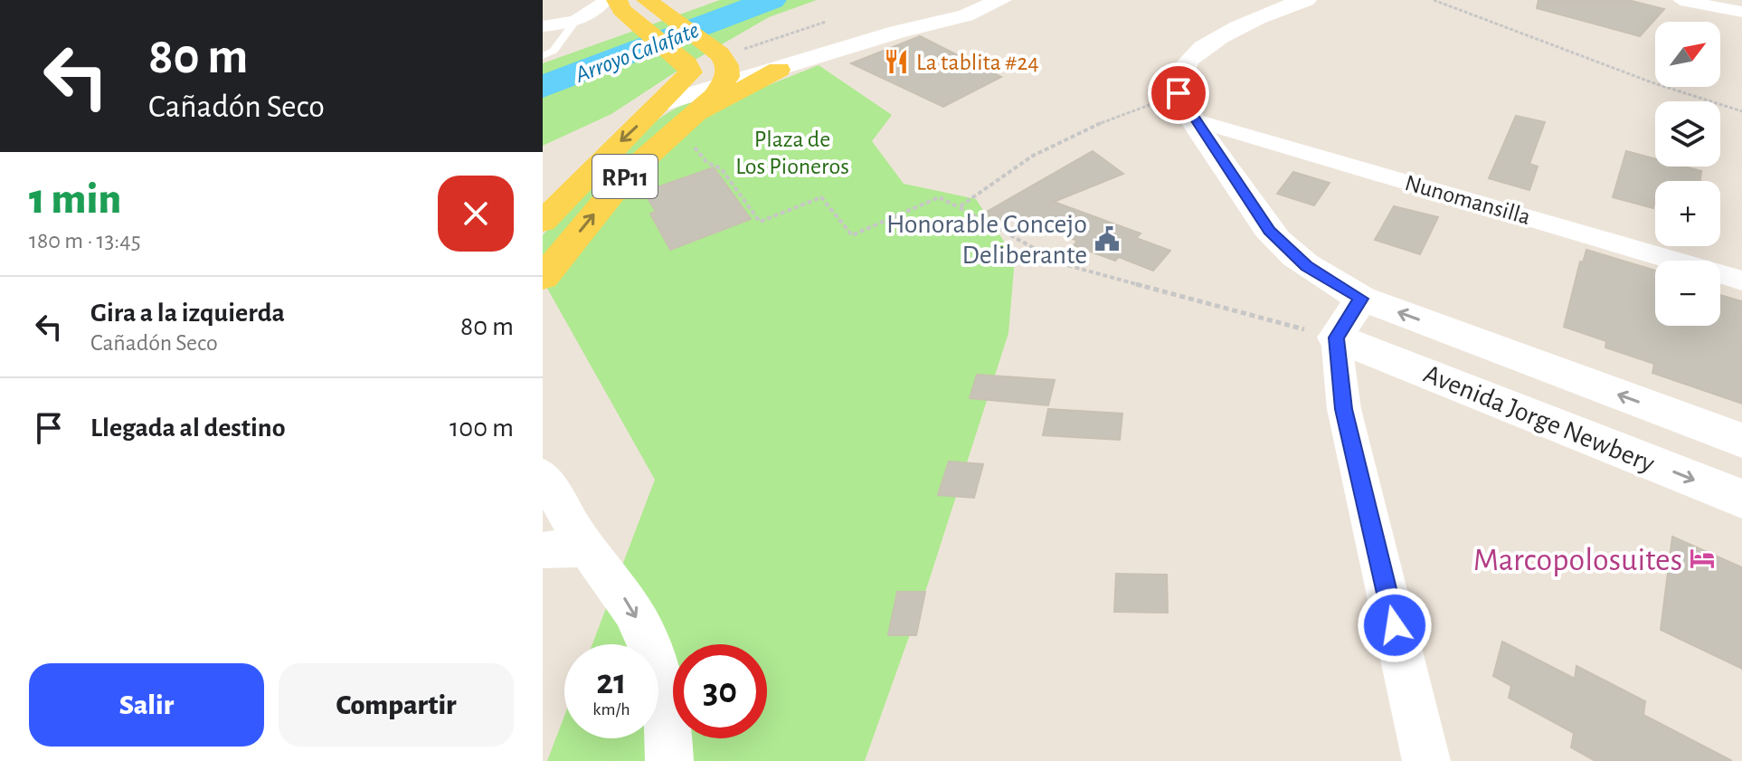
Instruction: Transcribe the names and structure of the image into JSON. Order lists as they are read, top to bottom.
{
  "streets": {
    "main road": ["RP11"],
    "street": ["Nunomansilla", "Avenida Jorge Newbery"]
  },
  "crossings": [
    ["Nunomansilla", "Avenida Jorge Newbery"]
  ],
  "water": ["Arroyo Calafate"],
  "parks": ["Plaza de Los Pioneros"],
  "places": {
    "restaurant": ["La tablita #24"],
    "public building": ["Honorable Concejo Deliberante"],
    "hotel": ["Marcopolosuites"]
  },
  "north": "top right",
  "page": {
    "turn": ["80 m", "Cañadón Seco"],
    "map_buttons": ["+", "−"],
    "heading": ["1 min", "180 m · 13:45"],
    "list": [
      {
        "name": "Gira a la izquierda",
        "note": "Cañadón Seco",
        "value": "80 m"
      },
      {
        "name": "Llegada al destino",
        "value": "100 m"
      }
    ],
    "speed": "21 km/h",
    "limit": "30",
    "buttons": ["Salir", "Compartir"]
  }
}
